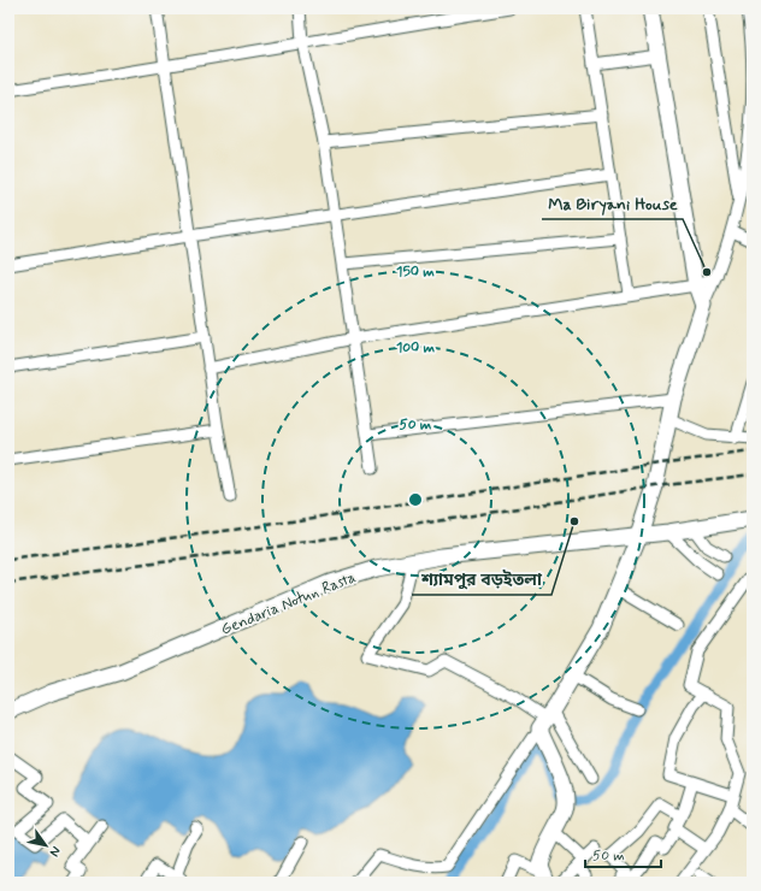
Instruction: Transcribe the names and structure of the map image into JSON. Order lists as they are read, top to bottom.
{
  "streets": {
    "main road": ["Gendaria Notun Rasta"]
  },
  "places": ["Ma Biryani House", "শ্যামপুর বড়ইতলা"],
  "scale_bar": "50 m",
  "north": "bottom right",
  "rings": ["150 m", "100 m", "50 m"]
}
